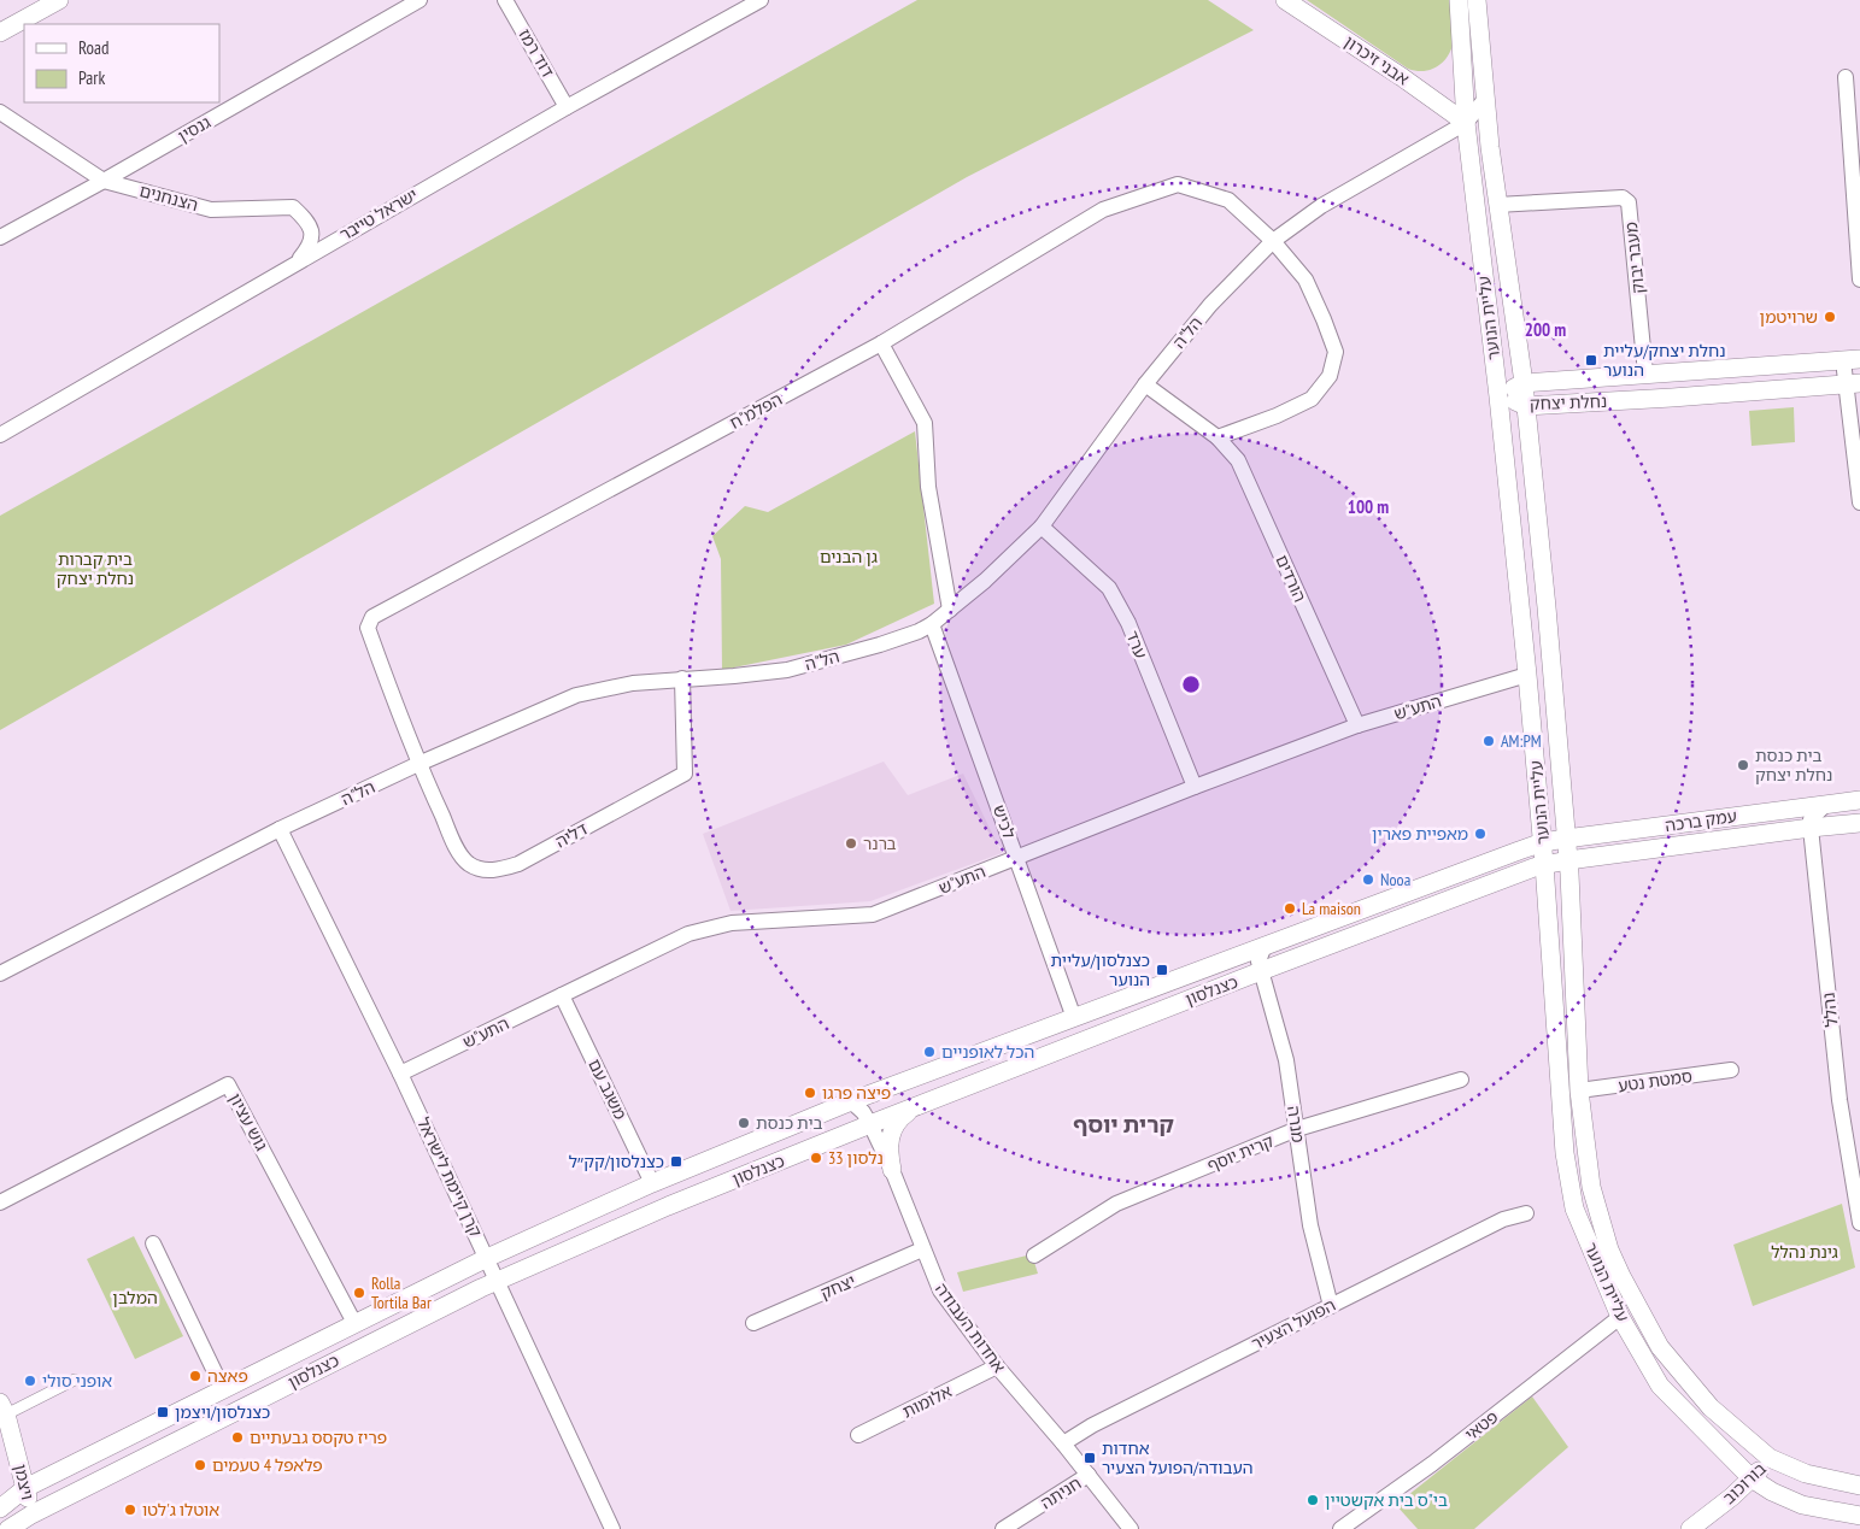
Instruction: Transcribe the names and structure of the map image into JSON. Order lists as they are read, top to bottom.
{
  "streets": {
    "street": [
      "דוד רמז",
      "אבני זיכרון",
      "גנסין",
      "הצנחנים",
      "ישראל טייבר",
      "מעבר יבוק",
      "עליית הנוער",
      "הל\"ה",
      "נחלת יצחק",
      "הפלמ\"ח",
      "הורדים",
      "ערד",
      "התע\"ש",
      "עמק ברכה",
      "לכיש",
      "דליה",
      "כצנלסון",
      "נהלל",
      "סמטת נטע",
      "משגב עם",
      "גוש עציון",
      "מנרה",
      "קרית יוסף",
      "קרן קיימת לישראל",
      "יצחק",
      "הפועל הצעיר",
      "אחדות העבודה",
      "אלומות",
      "פטאי",
      "ויצמן",
      "בורוכוב",
      "חניתה"
    ]
  },
  "crossings": [
    ["דוד רמז", "ישראל טייבר"],
    ["אבני זיכרון", "עליית הנוער"],
    ["אבני זיכרון", "הל\"ה"],
    ["גנסין", "הצנחנים"],
    ["הצנחנים", "ישראל טייבר"],
    ["מעבר יבוק", "עליית הנוער"],
    ["מעבר יבוק", "נחלת יצחק"],
    ["עליית הנוער", "הל\"ה"],
    ["עליית הנוער", "נחלת יצחק"],
    ["עליית הנוער", "התע\"ש"],
    ["עליית הנוער", "עמק ברכה"],
    ["עליית הנוער", "כצנלסון"],
    ["עליית הנוער", "סמטת נטע"],
    ["עליית הנוער", "פטאי"],
    ["עליית הנוער", "בורוכוב"],
    ["הל\"ה", "הפלמ\"ח"],
    ["הל\"ה", "הורדים"],
    ["הל\"ה", "ערד"],
    ["הל\"ה", "לכיש"],
    ["הל\"ה", "דליה"],
    ["הל\"ה", "קרן קיימת לישראל"],
    ["הפלמ\"ח", "דליה"],
    ["הורדים", "התע\"ש"],
    ["ערד", "התע\"ש"],
    ["התע\"ש", "לכיש"],
    ["התע\"ש", "משגב עם"],
    ["התע\"ש", "קרן קיימת לישראל"],
    ["עמק ברכה", "כצנלסון"],
    ["עמק ברכה", "נהלל"],
    ["לכיש", "כצנלסון"],
    ["כצנלסון", "משגב עם"],
    ["כצנלסון", "גוש עציון"],
    ["כצנלסון", "מנרה"],
    ["כצנלסון", "קרן קיימת לישראל"],
    ["כצנלסון", "אחדות העבודה"],
    ["כצנלסון", "ויצמן"],
    ["מנרה", "קרית יוסף"],
    ["מנרה", "הפועל הצעיר"],
    ["יצחק", "אחדות העבודה"],
    ["הפועל הצעיר", "אחדות העבודה"],
    ["אחדות העבודה", "אלומות"],
    ["אחדות העבודה", "חניתה"]
  ],
  "districts": ["קרית יוסף"],
  "parks": [
    "גן הבנים",
    "בית קברות נחלת יצחק",
    "גינת נהלל",
    "המלבן"
  ],
  "places": {
    "other": [
      "שרויטמן",
      "AM:PM",
      "בית כנסת נחלת יצחק",
      "מאפיית פארין",
      "ברנר",
      "Nooa",
      "La maison",
      "הכל לאופניים",
      "פיצה פרגו",
      "בית כנסת",
      "נלסון 33",
      "Rolla Tortila Bar",
      "פאצה",
      "אופני סולי",
      "פריז טקסס גבעתיים",
      "פלאפל 4 טעמים",
      "בי\"ס בית אקשטיין",
      "אוטלו ג'לטו"
    ],
    "transit": [
      "נחלת יצחק/עליית הנוער",
      "כצנלסון/עליית הנוער",
      "כצנלסון/קק״ל",
      "כצנלסון/ויצמן",
      "אחדות העבודה/הפועל הצעיר"
    ]
  },
  "legend": ["Road", "Park"],
  "rings": ["200 m", "100 m"]
}
